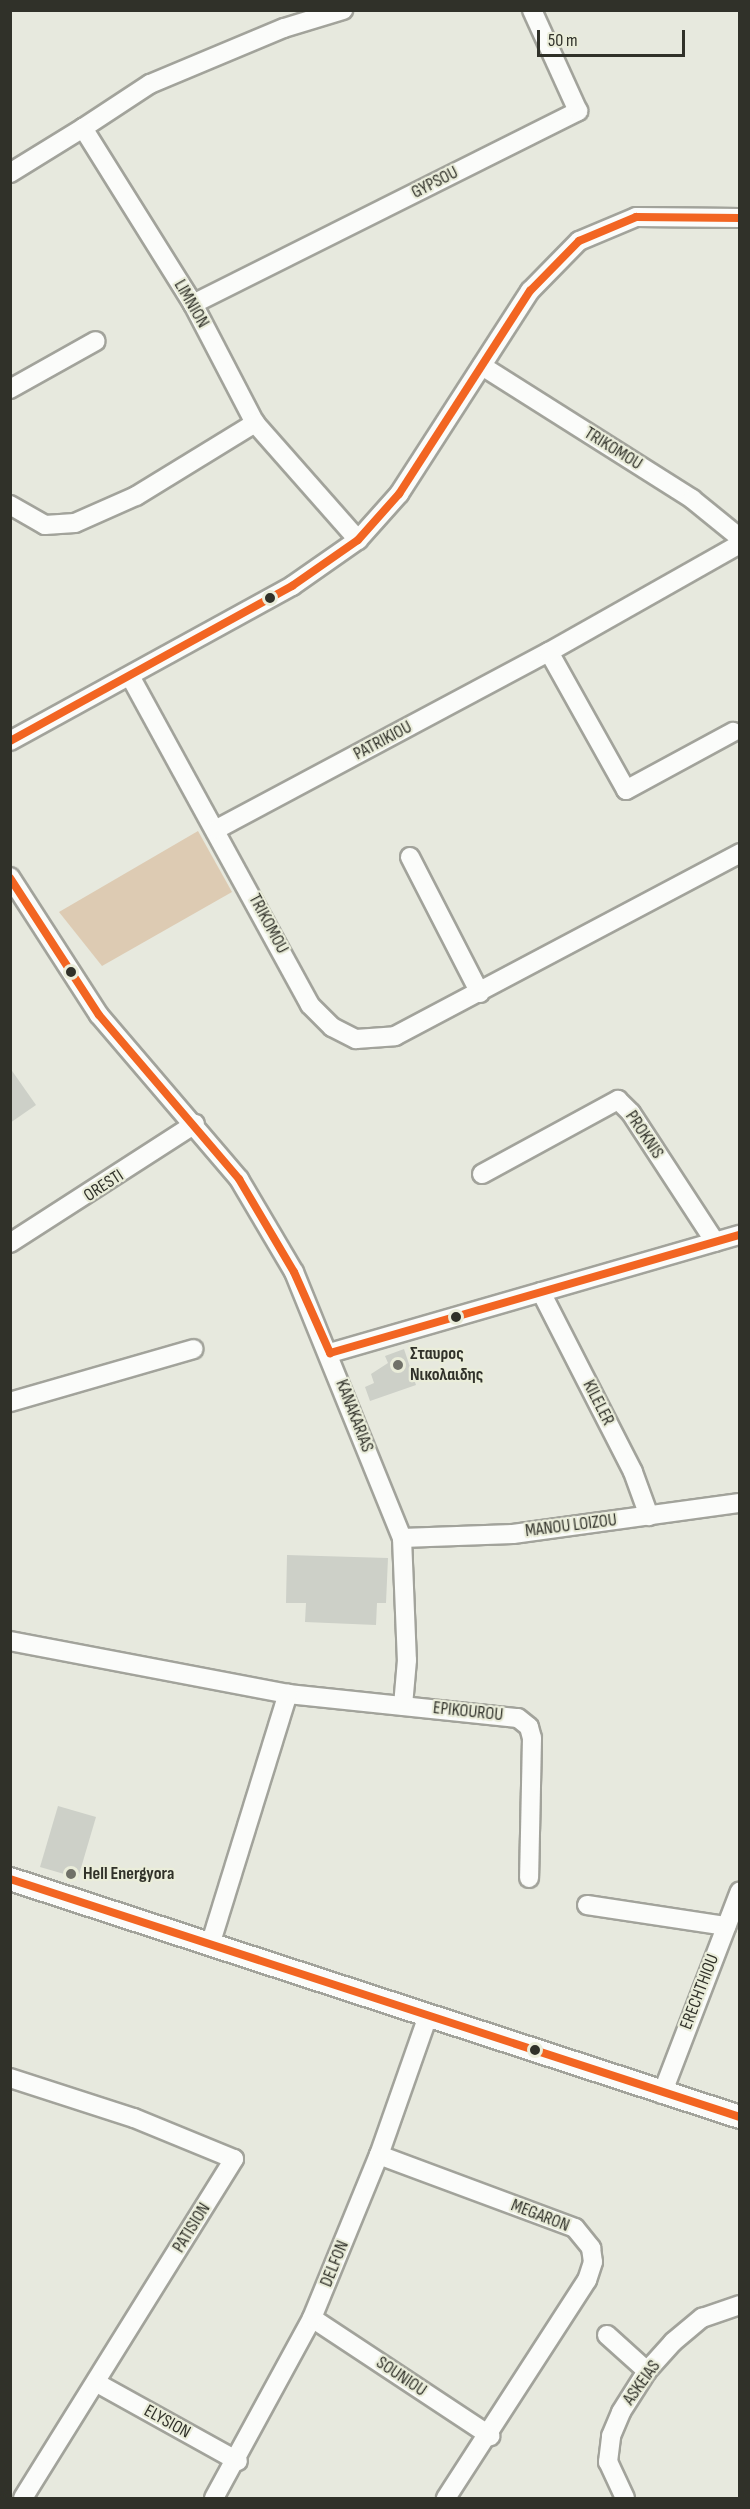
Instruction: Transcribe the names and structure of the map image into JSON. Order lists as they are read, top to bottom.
{
  "streets": {
    "street": [
      "GYPSOU",
      "LIMNION",
      "TRIKOMOU",
      "PATRIKIOU",
      "PROKNIS",
      "ORESTI",
      "KILELER",
      "KANAKARIAS",
      "MANOU LOIZOU",
      "EPIKOUROU",
      "ERECHTHIOU",
      "MEGARON",
      "PATISION",
      "DELFON",
      "SOUNIOU",
      "ASKEIAS",
      "ELYSION"
    ]
  },
  "crossings": [
    ["GYPSOU", "LIMNION"],
    ["TRIKOMOU", "PATRIKIOU"],
    ["ORESTI", "KANAKARIAS"],
    ["KILELER", "MANOU LOIZOU"],
    ["KANAKARIAS", "MANOU LOIZOU"],
    ["KANAKARIAS", "EPIKOUROU"],
    ["MEGARON", "DELFON"],
    ["MEGARON", "SOUNIOU"],
    ["PATISION", "ELYSION"],
    ["DELFON", "SOUNIOU"],
    ["DELFON", "ELYSION"]
  ],
  "places": ["Σταυρος Νικολαιδης", "Hell Energyora"],
  "scale_bar": "50 m"
}
